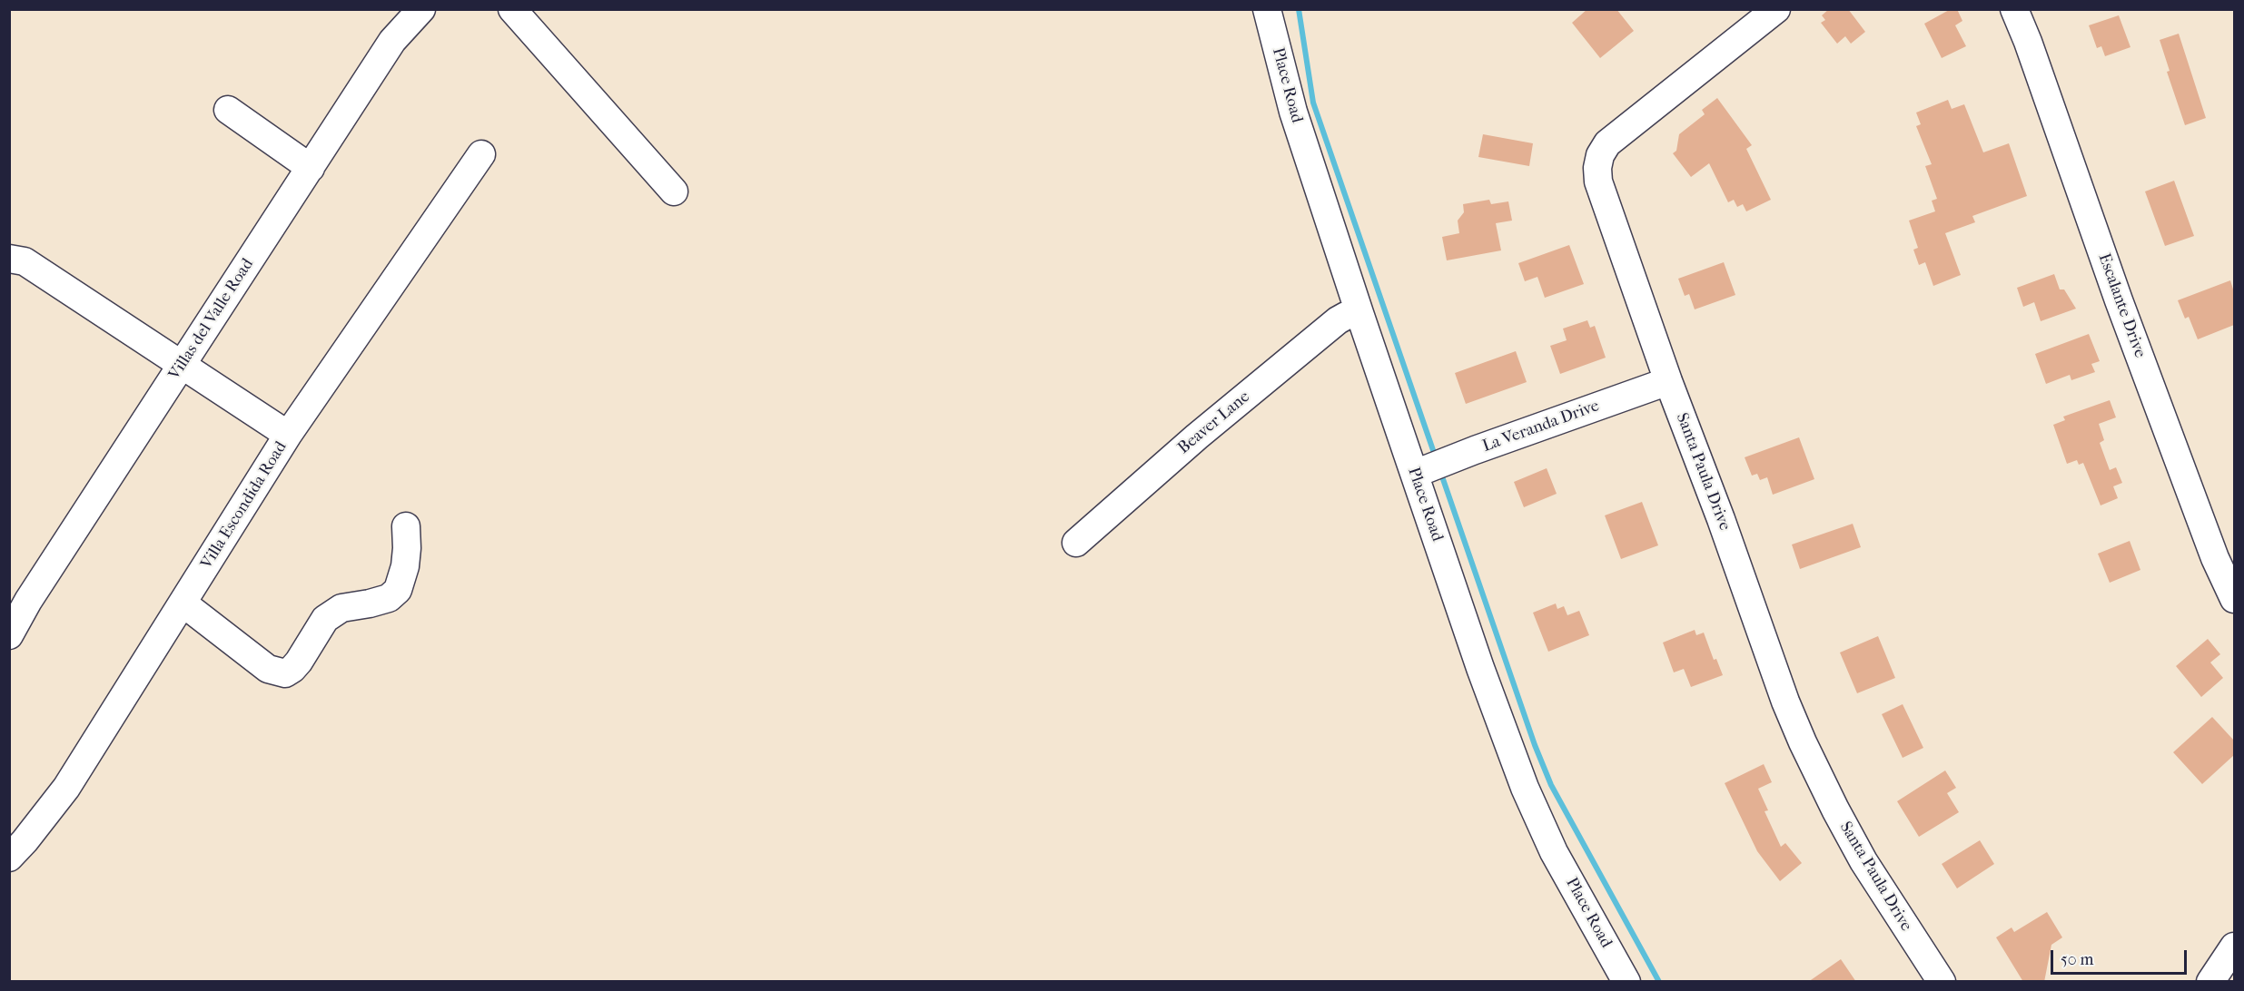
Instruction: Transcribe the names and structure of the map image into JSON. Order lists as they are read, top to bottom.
{
  "streets": {
    "street": [
      "Place Road",
      "Escalante Drive",
      "Villas del Valle Road",
      "Beaver Lane",
      "La Veranda Drive",
      "Santa Paula Drive",
      "Villa Escondida Road"
    ]
  },
  "crossings": [
    ["Place Road", "Beaver Lane"],
    ["Place Road", "La Veranda Drive"],
    ["La Veranda Drive", "Santa Paula Drive"]
  ],
  "scale_bar": "50 m"
}
